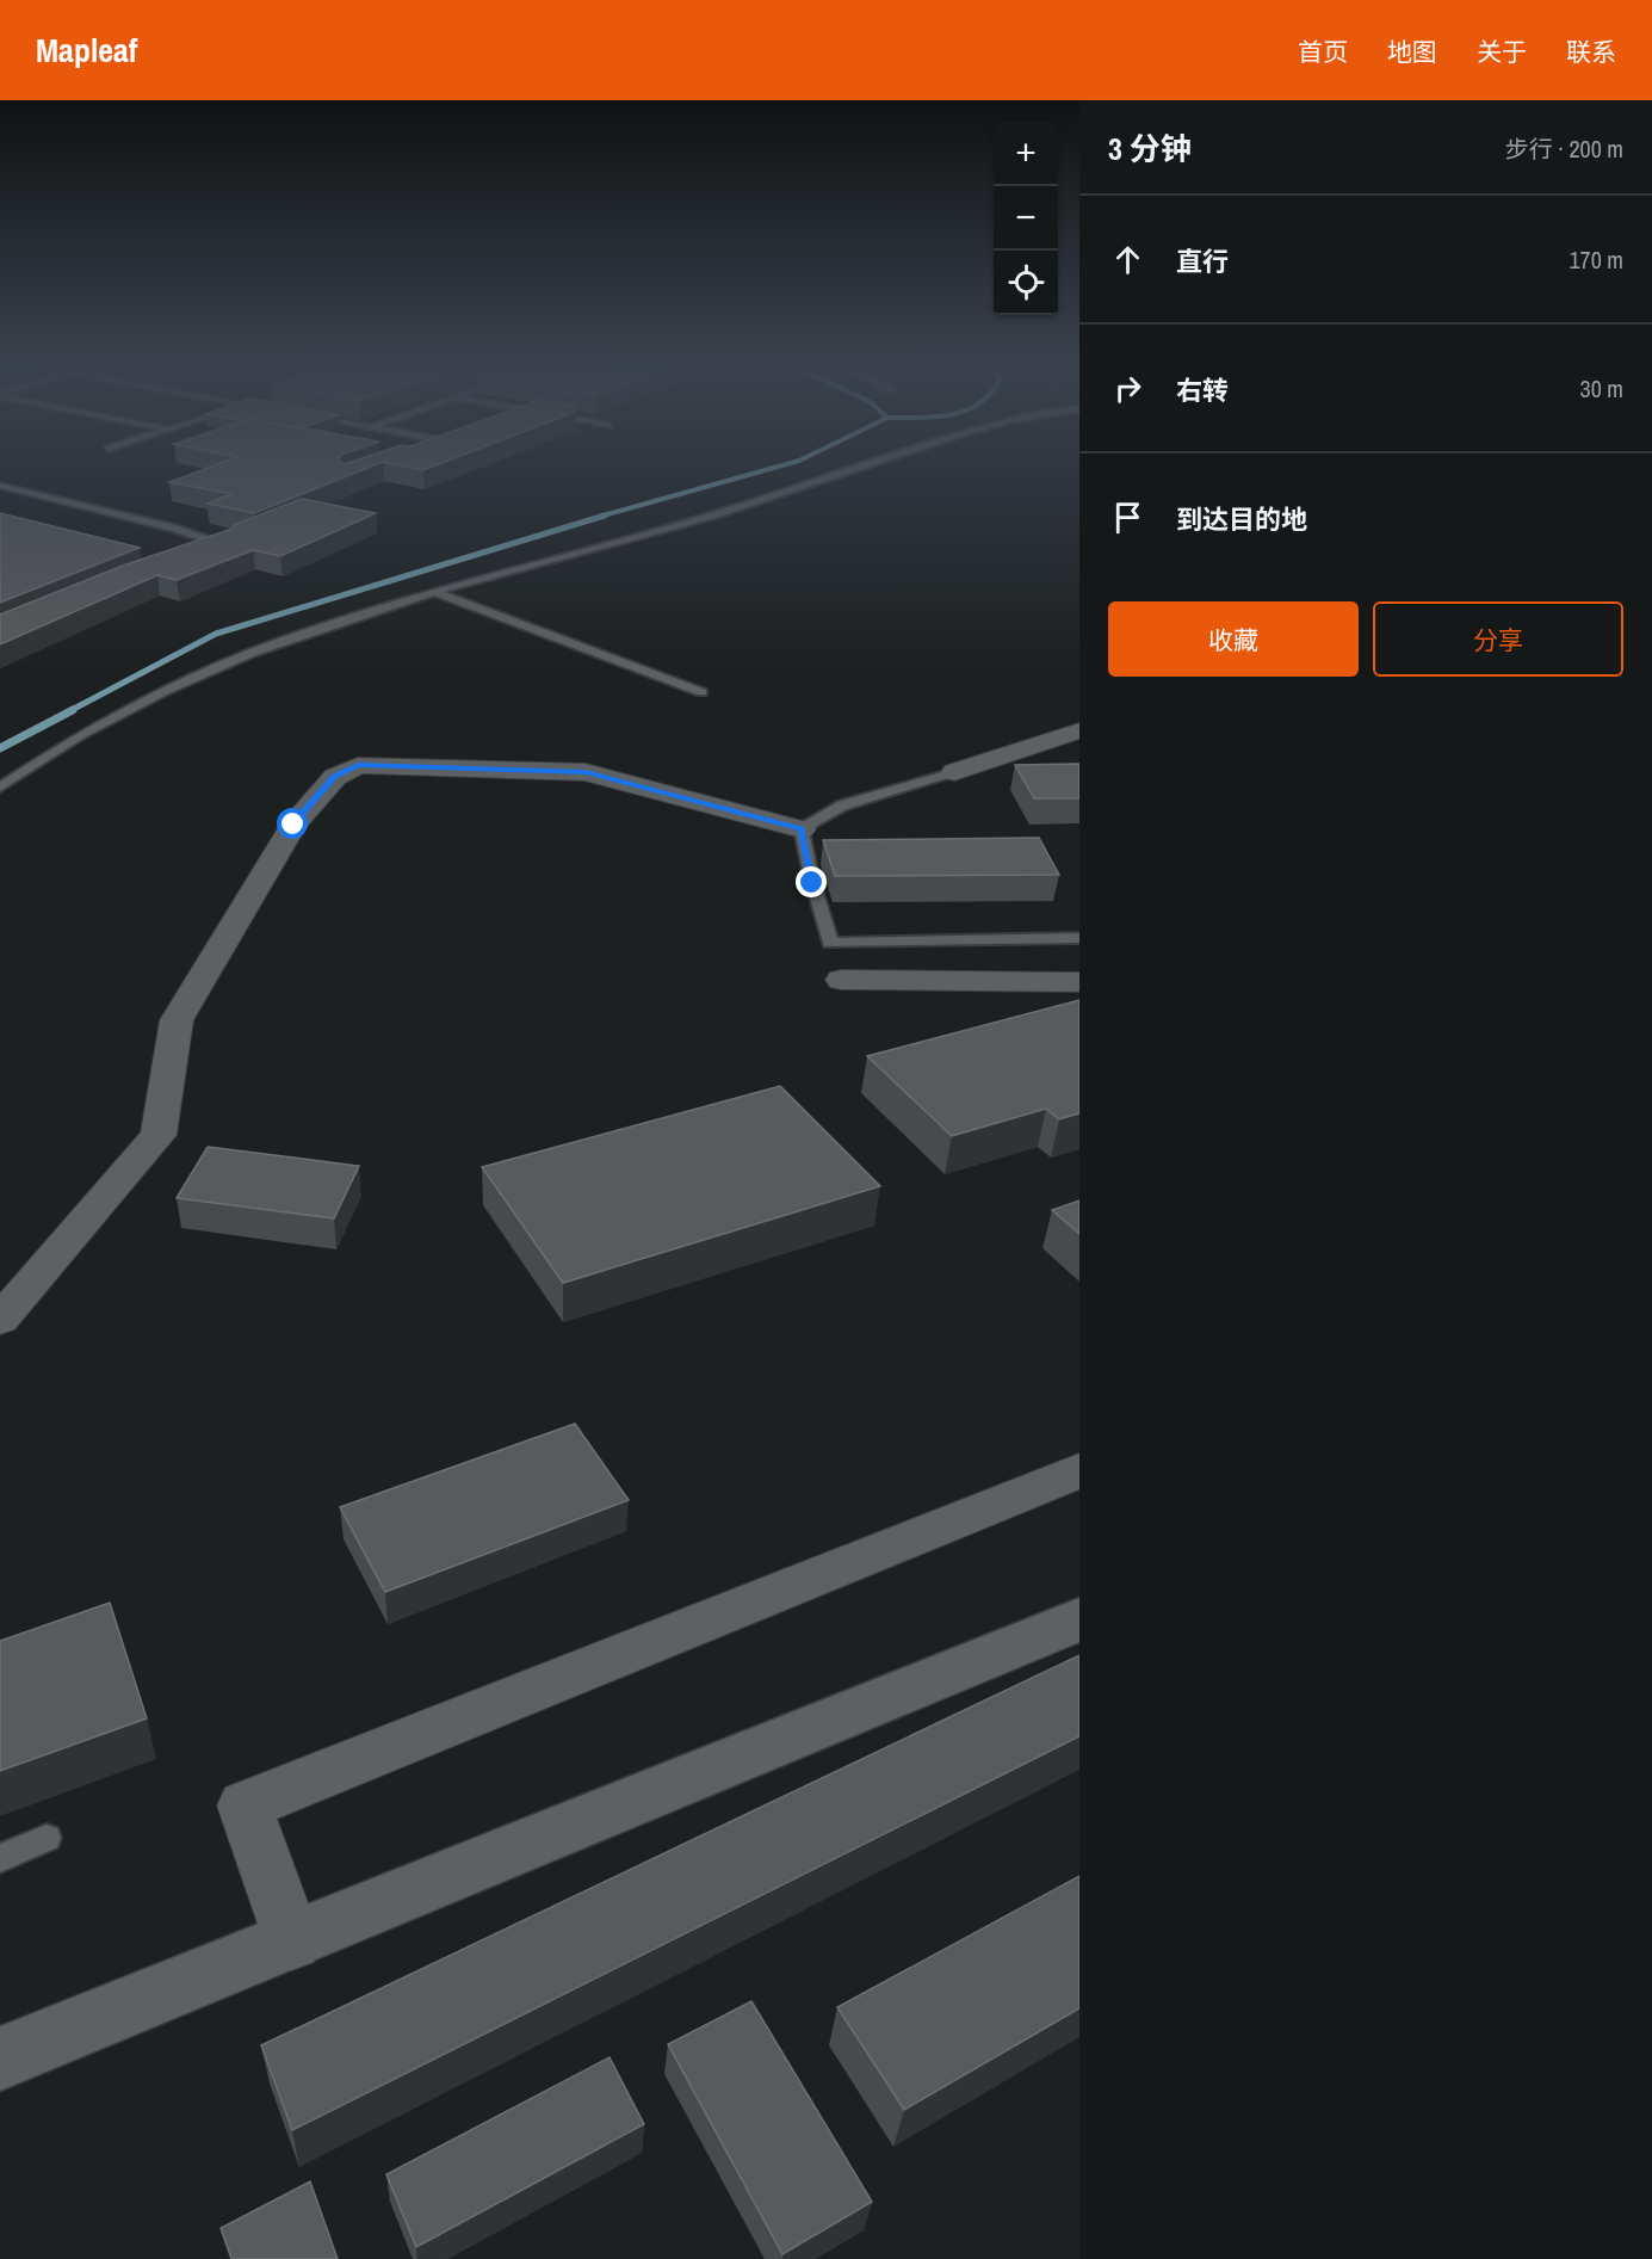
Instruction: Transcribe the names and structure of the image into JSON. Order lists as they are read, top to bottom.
{
  "page": {
    "header": "Mapleaf",
    "nav": [
      "首页",
      "地图",
      "关于",
      "联系"
    ],
    "heading": ["3 分钟", "步行 · 200 m"],
    "map_buttons": ["+", "−"],
    "list": [
      ["直行", "170 m"],
      ["右转", "30 m"],
      "到达目的地"
    ],
    "buttons": ["收藏", "分享"]
  }
}
